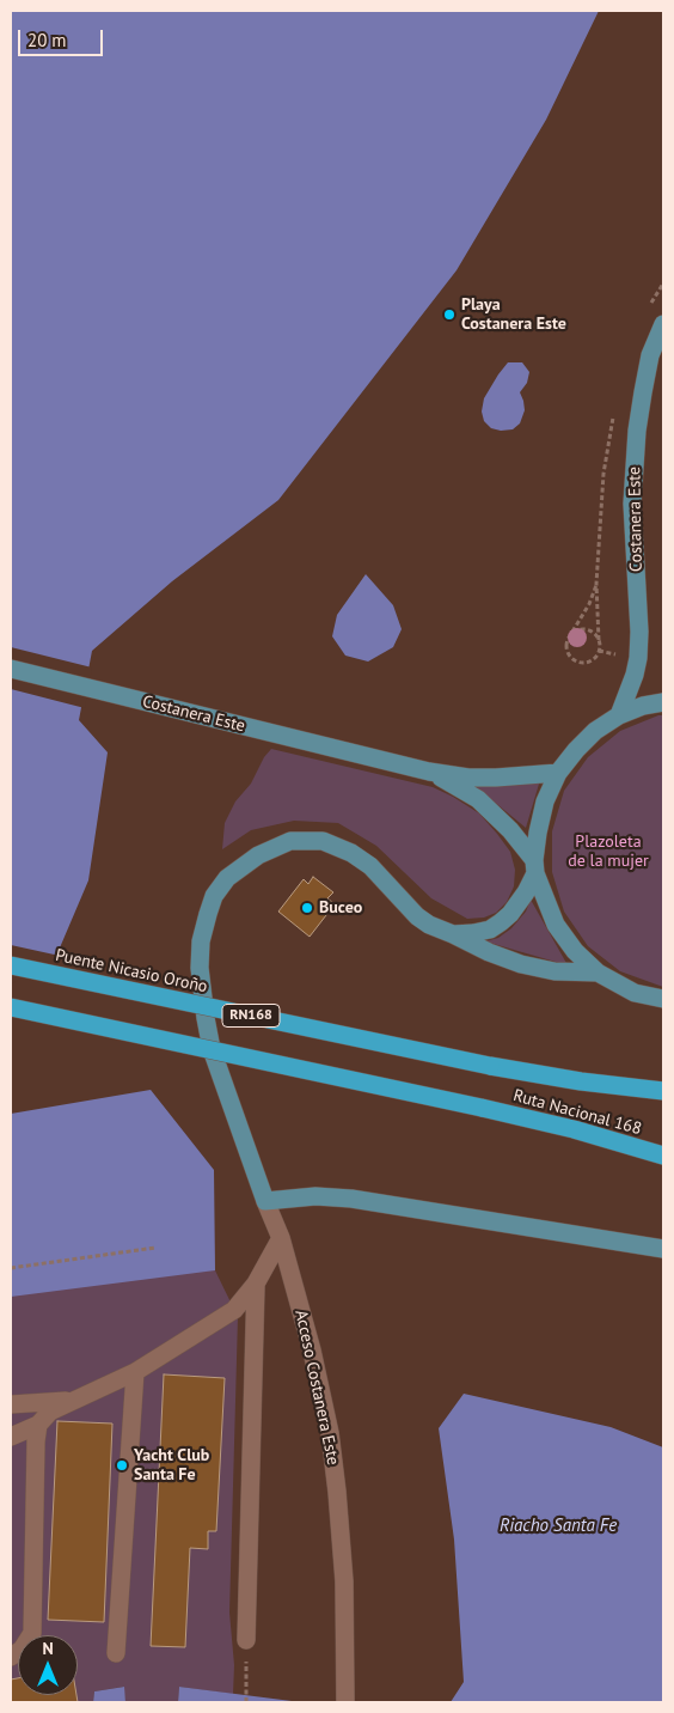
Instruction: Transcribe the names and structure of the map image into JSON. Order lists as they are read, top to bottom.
{
  "streets": {
    "highway": ["Puente Nicasio Oroño", "RN168", "Ruta Nacional 168"],
    "main road": ["Costanera Este"],
    "street": ["Acceso Costanera Este"]
  },
  "crossings": [
    ["Puente Nicasio Oroño", "Ruta Nacional 168"]
  ],
  "water": ["Riacho Santa Fe"],
  "parks": ["Plazoleta de la mujer"],
  "places": ["Playa Costanera Este", "Buceo", "Yacht Club Santa Fe"],
  "scale_bar": "20 m",
  "north": "top"
}
